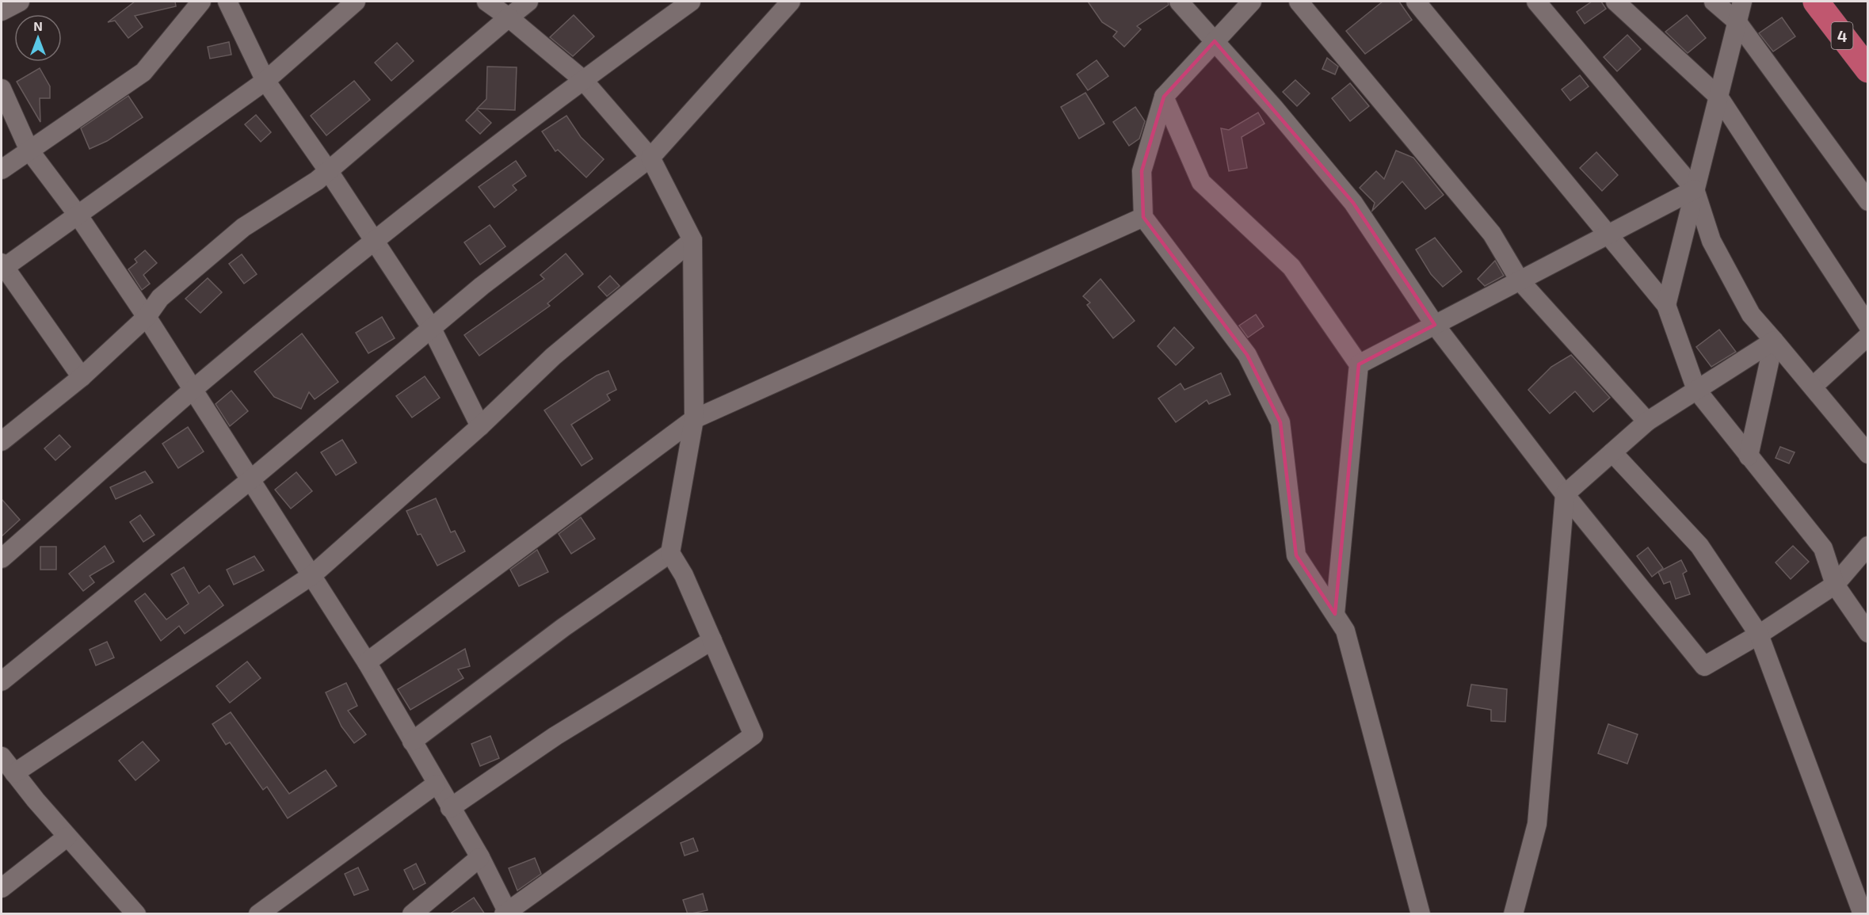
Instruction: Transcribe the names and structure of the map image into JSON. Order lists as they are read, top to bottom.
{
  "streets": {
    "highway": ["4"]
  },
  "north": "top"
}
